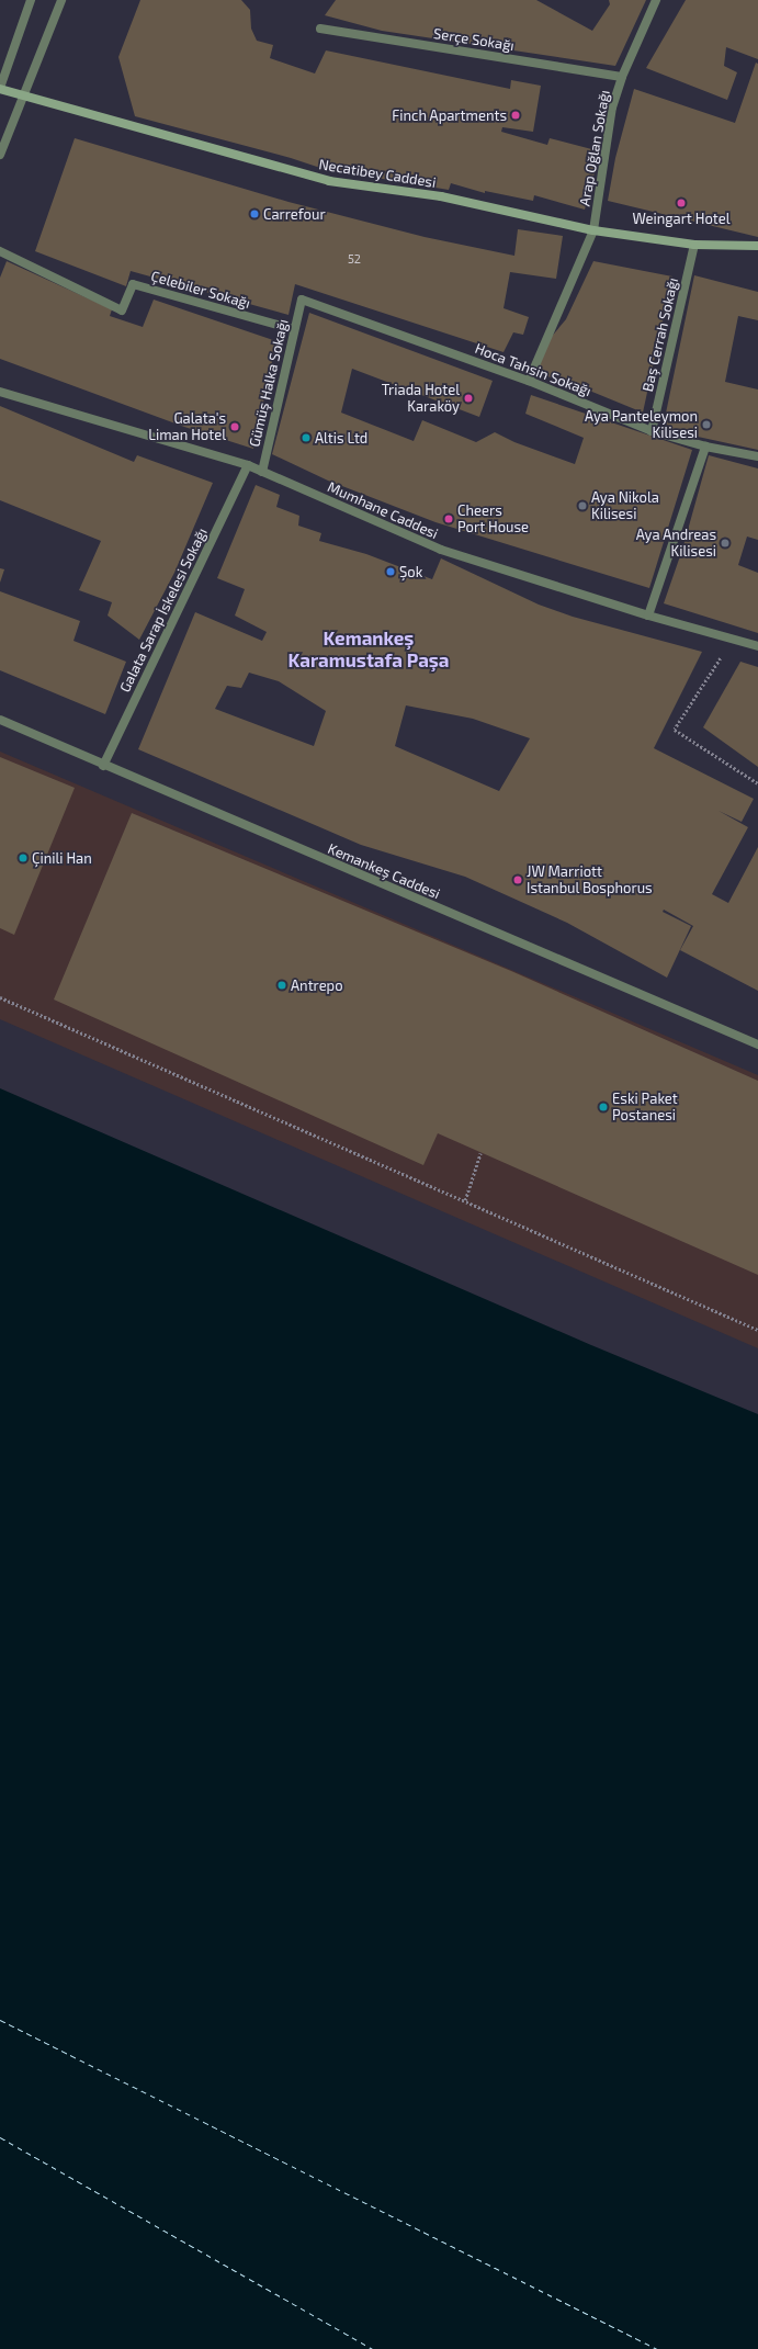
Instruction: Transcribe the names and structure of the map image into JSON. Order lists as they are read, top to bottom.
{
  "streets": {
    "main road": ["Necatibey Caddesi"],
    "street": [
      "Serçe Sokağı",
      "Arap Oğlan Sokağı",
      "Çelebiler Sokağı",
      "Baş Cerrah Sokağı",
      "Hoca Tahsin Sokağı",
      "Gümüş Halka Sokağı",
      "Mumhane Caddesi",
      "Galata Sarap İskelesi Sokağı",
      "Kemankeş Caddesi"
    ]
  },
  "crossings": [
    ["Serçe Sokağı", "Arap Oğlan Sokağı"],
    ["Arap Oğlan Sokağı", "Necatibey Caddesi"],
    ["Arap Oğlan Sokağı", "Hoca Tahsin Sokağı"],
    ["Necatibey Caddesi", "Baş Cerrah Sokağı"],
    ["Çelebiler Sokağı", "Gümüş Halka Sokağı"],
    ["Baş Cerrah Sokağı", "Hoca Tahsin Sokağı"],
    ["Hoca Tahsin Sokağı", "Gümüş Halka Sokağı"],
    ["Gümüş Halka Sokağı", "Mumhane Caddesi"],
    ["Mumhane Caddesi", "Galata Sarap İskelesi Sokağı"],
    ["Galata Sarap İskelesi Sokağı", "Kemankeş Caddesi"]
  ],
  "districts": ["Kemankeş Karamustafa Paşa"],
  "places": [
    "Finch Apartments",
    "Weingart Hotel",
    "Carrefour",
    "Triada Hotel Karaköy",
    "Aya Panteleymon Kilisesi",
    "Galata's Liman Hotel",
    "Altis Ltd",
    "Aya Nikola Kilisesi",
    "Cheers Port House",
    "Aya Andreas Kilisesi",
    "Şok",
    "Çinili Han",
    "JW Marriott Istanbul Bosphorus",
    "Antrepo",
    "Eski Paket Postanesi"
  ],
  "house_numbers": ["52"]
}
